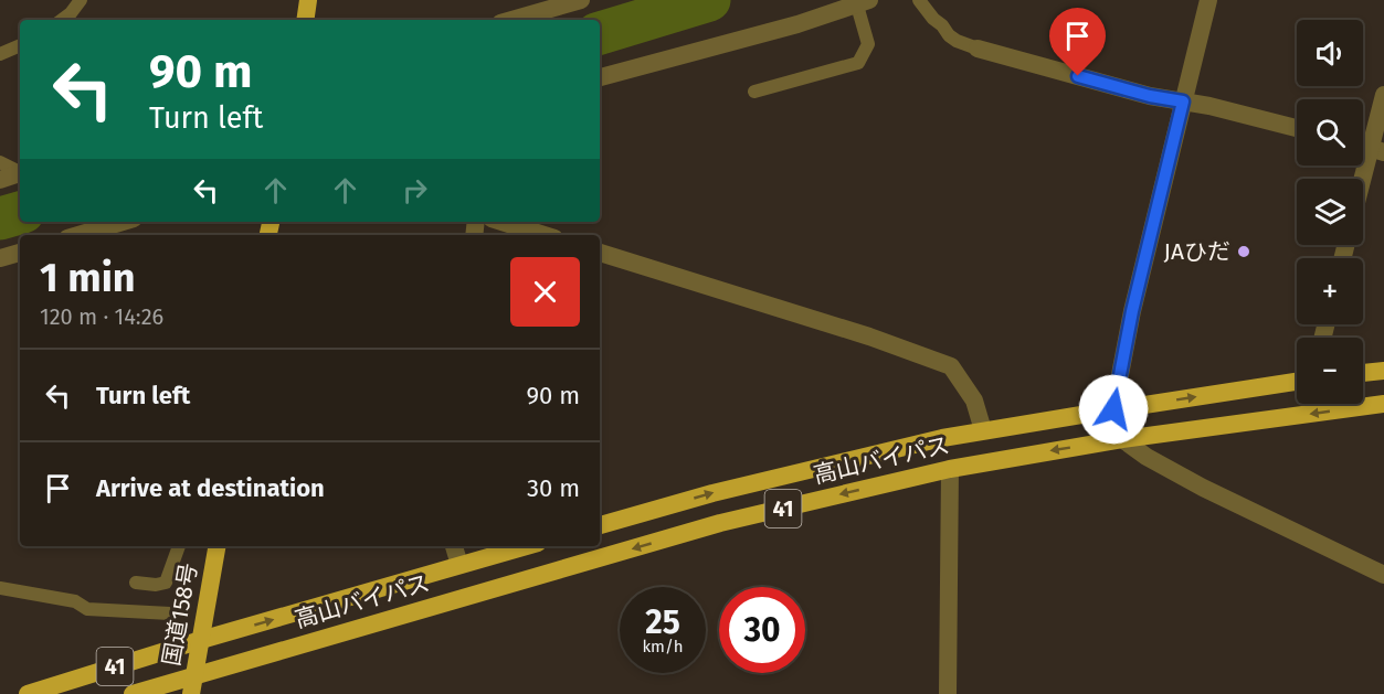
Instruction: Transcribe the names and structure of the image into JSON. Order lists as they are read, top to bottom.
{
  "streets": {
    "highway": ["高山バイパス", "41", "国道158号"]
  },
  "crossings": [
    ["高山バイパス", "国道158号"]
  ],
  "places": ["JAひだ"],
  "page": {
    "map_buttons": ["+", "−"],
    "turn": ["90 m", "Turn left"],
    "heading": ["1 min", "120 m · 14:26"],
    "list": [
      {
        "name": "Turn left",
        "value": "90 m"
      },
      {
        "name": "Arrive at destination",
        "value": "30 m"
      }
    ],
    "speed": "25 km/h",
    "limit": "30"
  }
}
